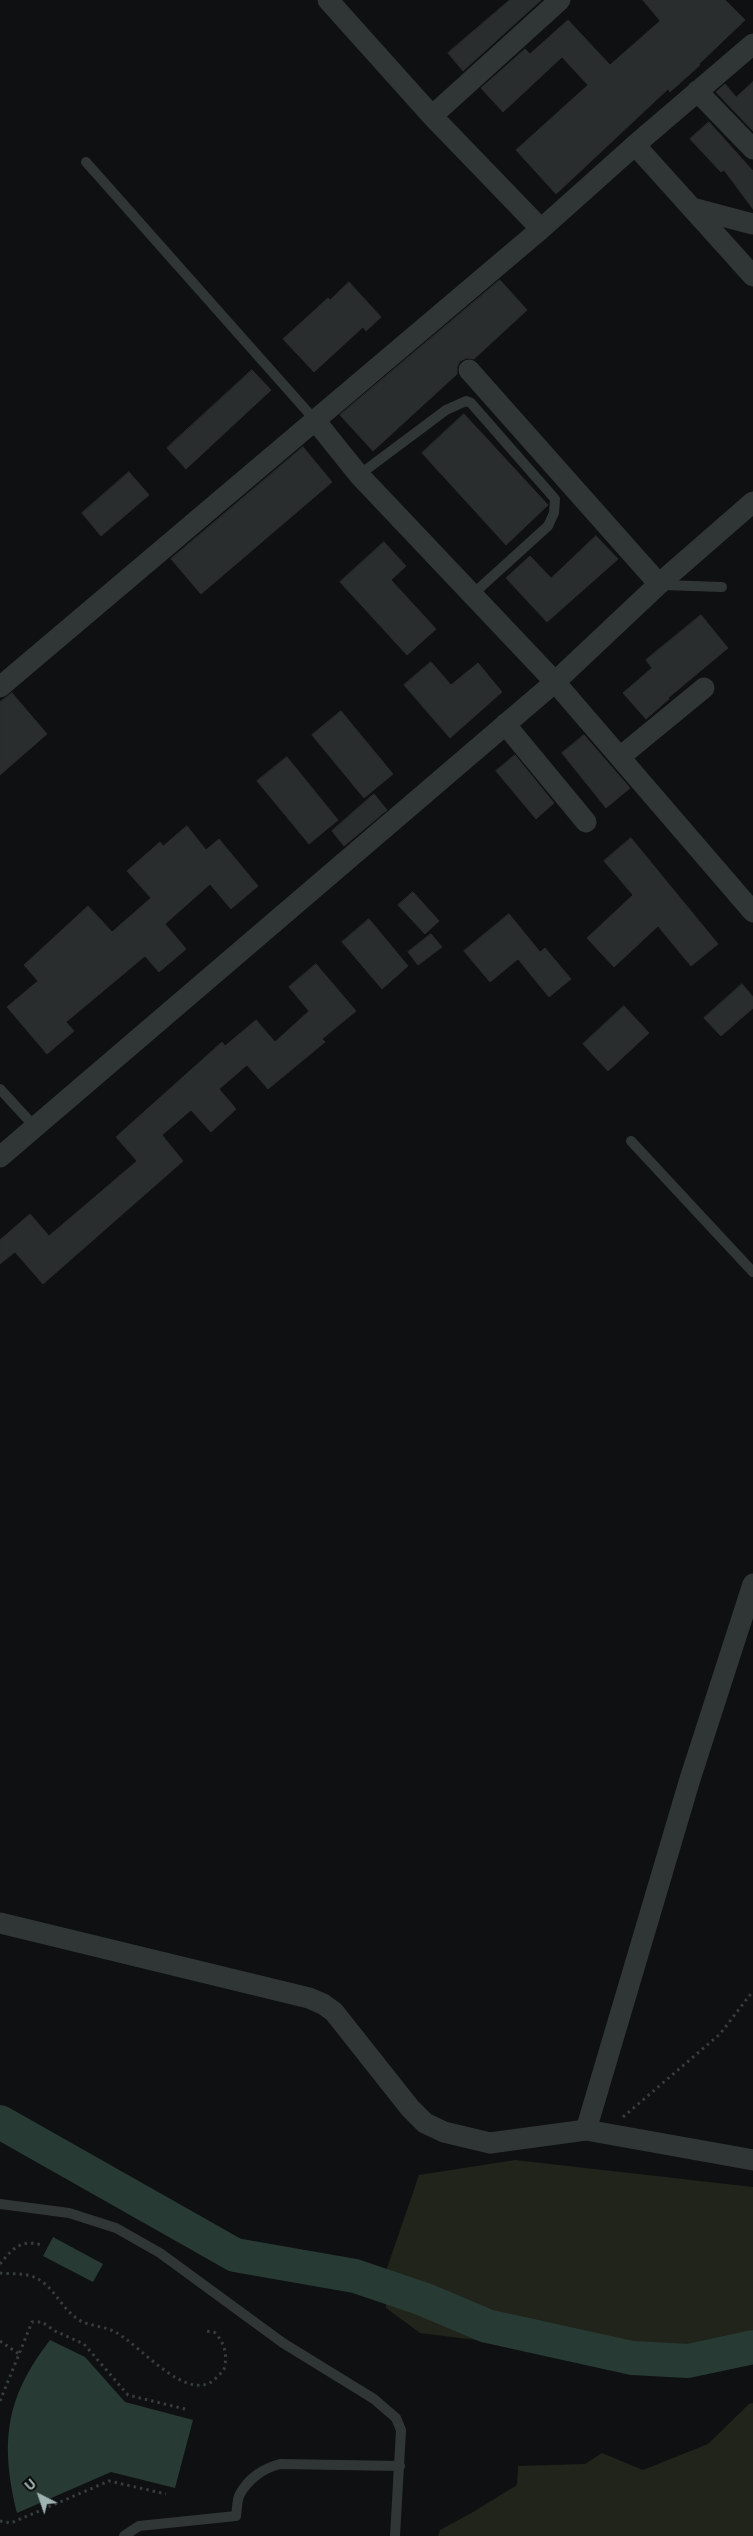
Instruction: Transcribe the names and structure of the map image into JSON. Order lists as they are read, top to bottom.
{
  "north": "top left"
}
